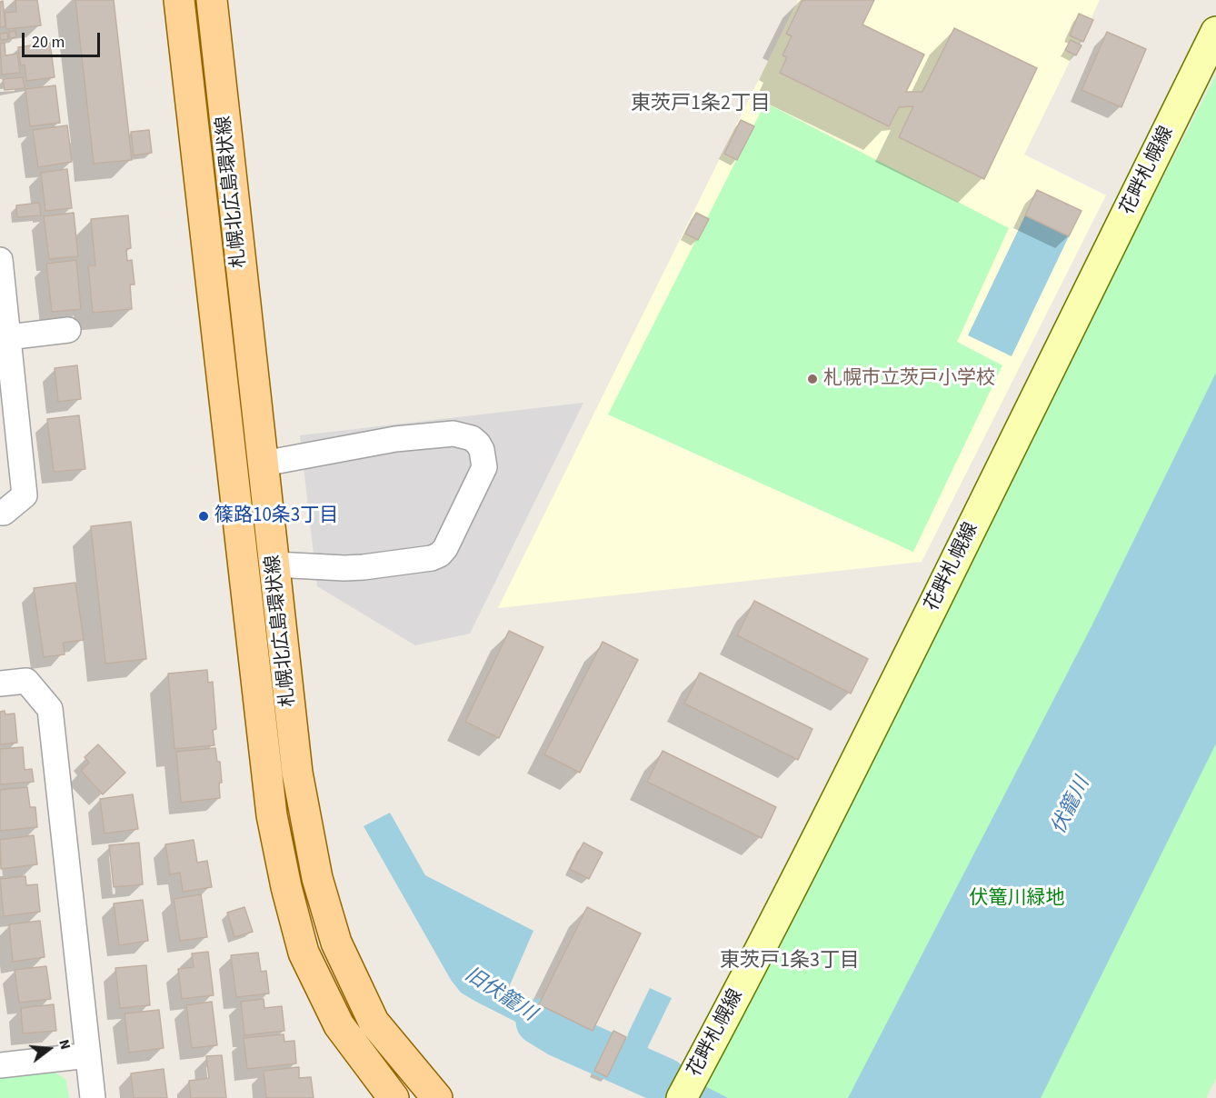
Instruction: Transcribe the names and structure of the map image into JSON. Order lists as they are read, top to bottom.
{
  "streets": {
    "main road": ["花畔札幌線", "札幌北広島環状線"]
  },
  "districts": ["東茨戸1条2丁目", "東茨戸1条3丁目"],
  "water": ["伏籠川", "旧伏籠川"],
  "parks": ["伏篭川緑地"],
  "places": ["札幌市立茨戸小学校", "篠路10条3丁目"],
  "scale_bar": "20 m",
  "north": "right"
}
